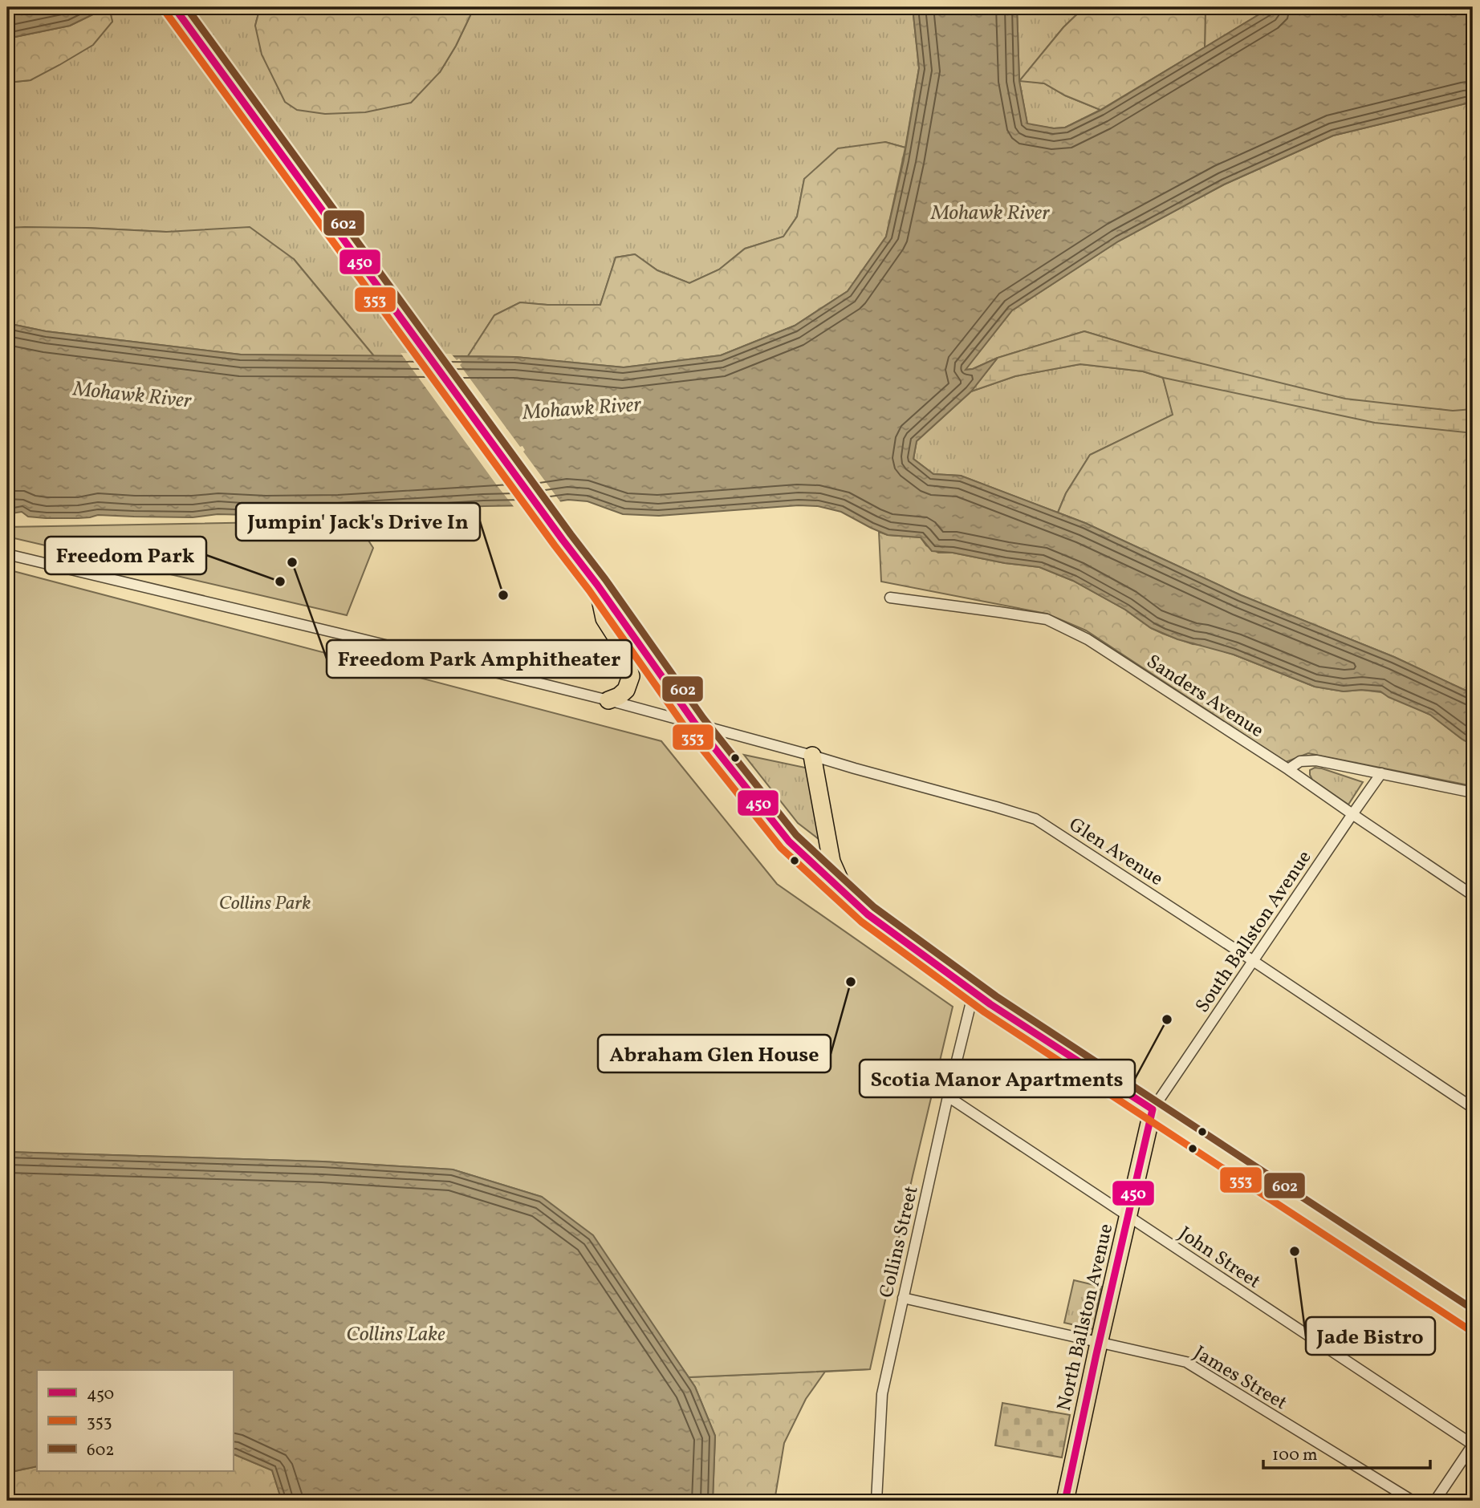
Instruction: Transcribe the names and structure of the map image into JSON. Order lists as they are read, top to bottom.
{
  "streets": {
    "main road": ["North Ballston Avenue"],
    "street": [
      "Sanders Avenue",
      "Glen Avenue",
      "South Ballston Avenue",
      "Collins Street",
      "John Street",
      "James Street"
    ]
  },
  "crossings": [
    ["Sanders Avenue", "South Ballston Avenue"],
    ["Glen Avenue", "South Ballston Avenue"],
    ["South Ballston Avenue", "North Ballston Avenue"],
    ["Collins Street", "John Street"],
    ["Collins Street", "James Street"],
    ["John Street", "North Ballston Avenue"],
    ["North Ballston Avenue", "James Street"]
  ],
  "water": ["Mohawk River", "Collins Lake"],
  "parks": ["Collins Park"],
  "places": [
    "Freedom Park Amphitheater",
    "Freedom Park",
    "Jumpin' Jack's Drive In",
    "Abraham Glen House",
    "Scotia Manor Apartments",
    "Jade Bistro"
  ],
  "lines": ["transit line 450", "transit line 602", "transit line 353"],
  "legend": ["450", "353", "602"],
  "scale_bar": "100 m"
}
